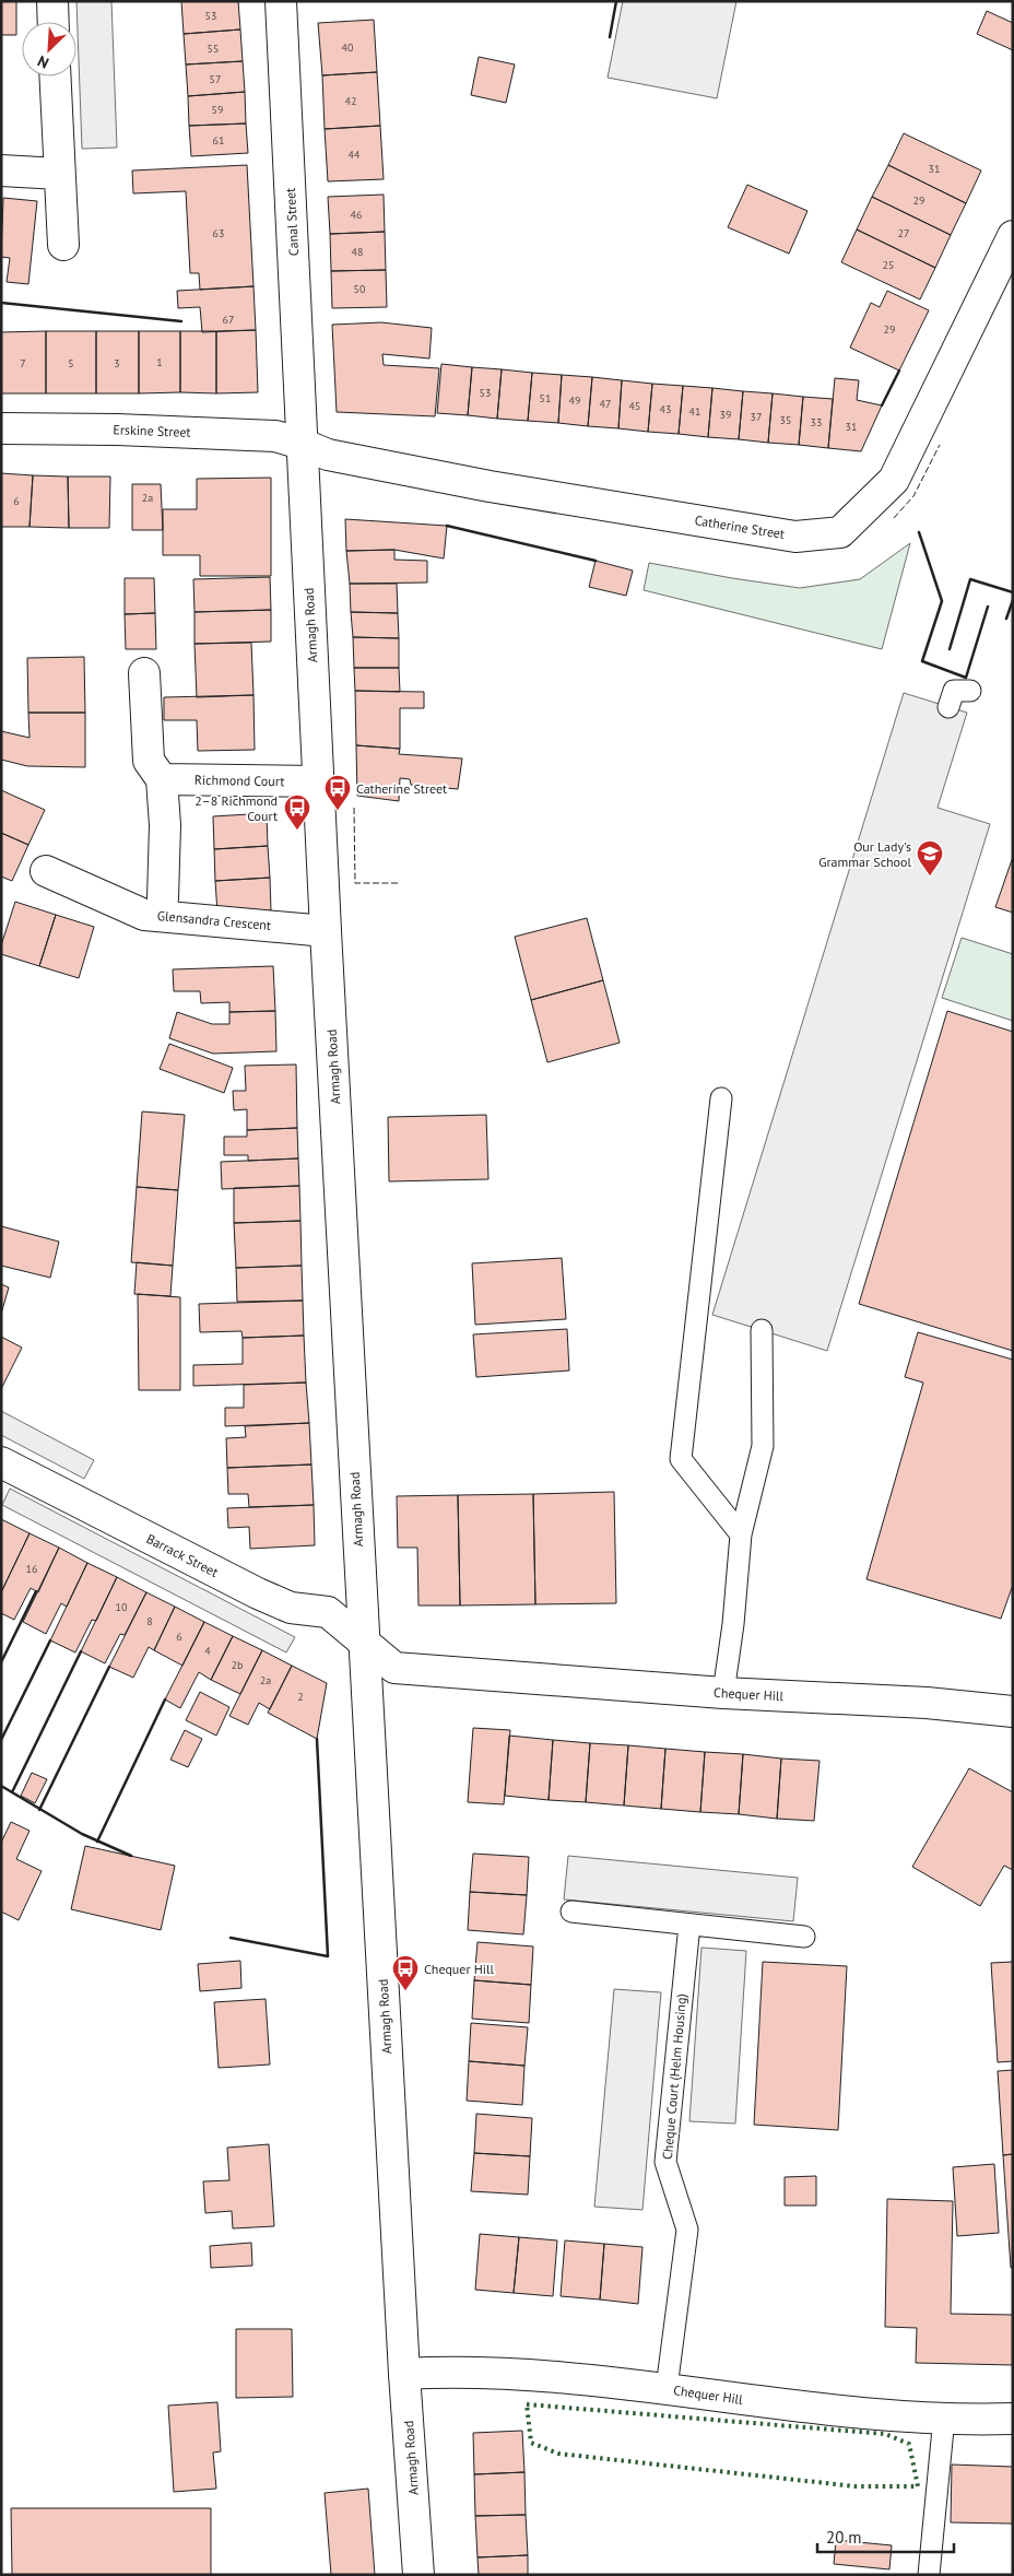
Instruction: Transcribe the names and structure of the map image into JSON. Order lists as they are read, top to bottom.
{
  "streets": {
    "street": [
      "Canal Street",
      "Erskine Street",
      "Catherine Street",
      "Armagh Road",
      "Richmond Court",
      "Glensandra Crescent",
      "Barrack Street",
      "Chequer Hill"
    ],
    "lane": ["Cheque Court (Helm Housing)"]
  },
  "crossings": [
    ["Canal Street", "Erskine Street"],
    ["Canal Street", "Catherine Street"],
    ["Canal Street", "Armagh Road"],
    ["Erskine Street", "Catherine Street"],
    ["Erskine Street", "Armagh Road"],
    ["Catherine Street", "Armagh Road"],
    ["Armagh Road", "Richmond Court"],
    ["Armagh Road", "Glensandra Crescent"],
    ["Armagh Road", "Barrack Street"],
    ["Armagh Road", "Chequer Hill"],
    ["Barrack Street", "Chequer Hill"],
    ["Chequer Hill", "Cheque Court (Helm Housing)"]
  ],
  "places": {
    "bus stop": ["Catherine Street", "2–8 Richmond Court", "Chequer Hill"],
    "school or university": ["Our Lady's Grammar School"]
  },
  "house_numbers": [
    "53",
    "40",
    "55",
    "57",
    "42",
    "59",
    "61",
    "44",
    "31",
    "29",
    "46",
    "63",
    "27",
    "48",
    "25",
    "50",
    "67",
    "29",
    "1",
    "7",
    "5",
    "3",
    "53",
    "51",
    "49",
    "47",
    "45",
    "43",
    "41",
    "39",
    "37",
    "35",
    "33",
    "31",
    "2a",
    "6",
    "16",
    "10",
    "8",
    "6",
    "4",
    "2b",
    "2a",
    "2"
  ],
  "scale_bar": "20 m",
  "north": "bottom left"
}
